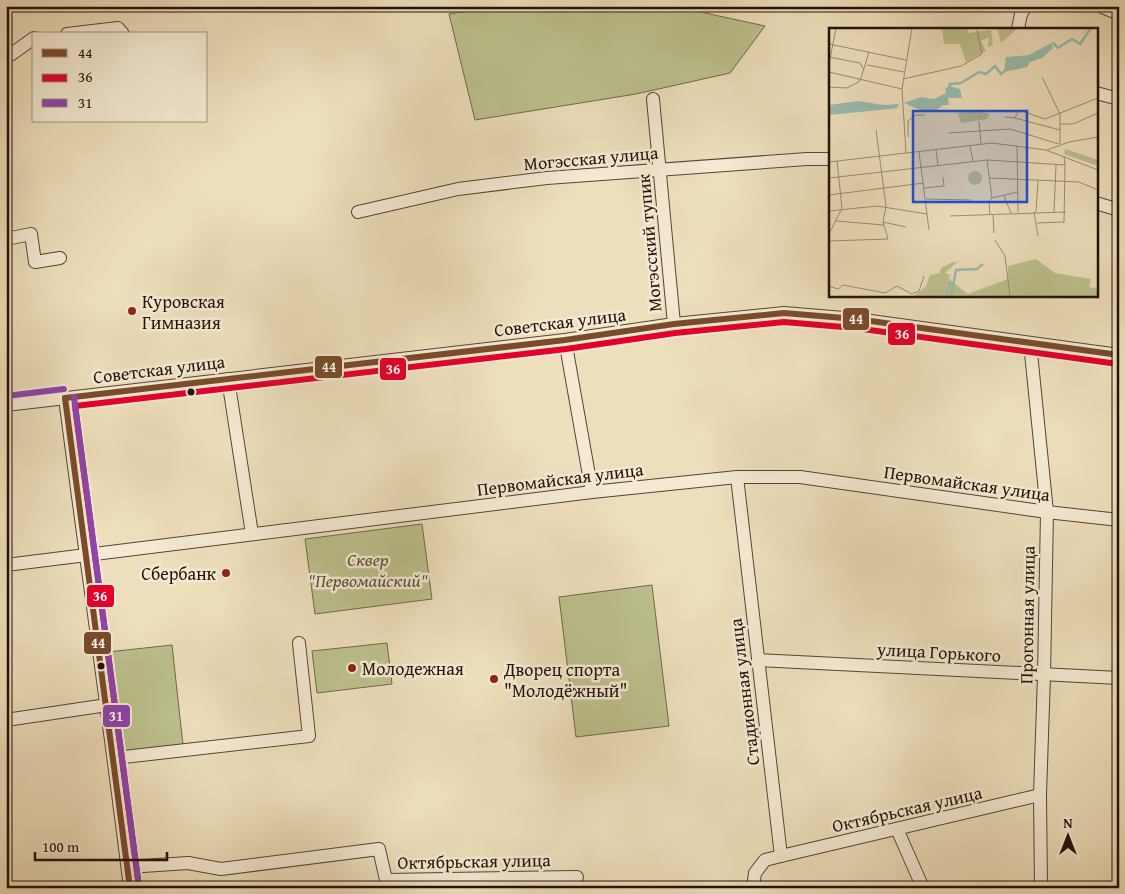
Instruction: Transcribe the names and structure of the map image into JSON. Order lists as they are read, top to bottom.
{
  "streets": {
    "street": [
      "Могэсская улица",
      "Могэсский тупик",
      "Советская улица",
      "Первомайская улица",
      "Прогонная улица",
      "улица Горького",
      "Стадионная улица",
      "Октябрьская улица"
    ]
  },
  "crossings": [
    ["Могэсская улица", "Могэсский тупик"],
    ["Могэсский тупик", "Советская улица"],
    ["Советская улица", "Прогонная улица"],
    ["Первомайская улица", "Прогонная улица"],
    ["Первомайская улица", "Стадионная улица"],
    ["Прогонная улица", "улица Горького"],
    ["Прогонная улица", "Октябрьская улица"],
    ["улица Горького", "Стадионная улица"],
    ["Стадионная улица", "Октябрьская улица"]
  ],
  "parks": ["Сквер \"Первомайский\""],
  "places": [
    "Куровская Гимназия",
    "Сбербанк",
    "Молодежная",
    "Дворец спорта \"Молодёжный\""
  ],
  "lines": ["transit line 44", "transit line 36", "transit line 31"],
  "legend": ["44", "36", "31"],
  "scale_bar": "100 m",
  "north": "top"
}
